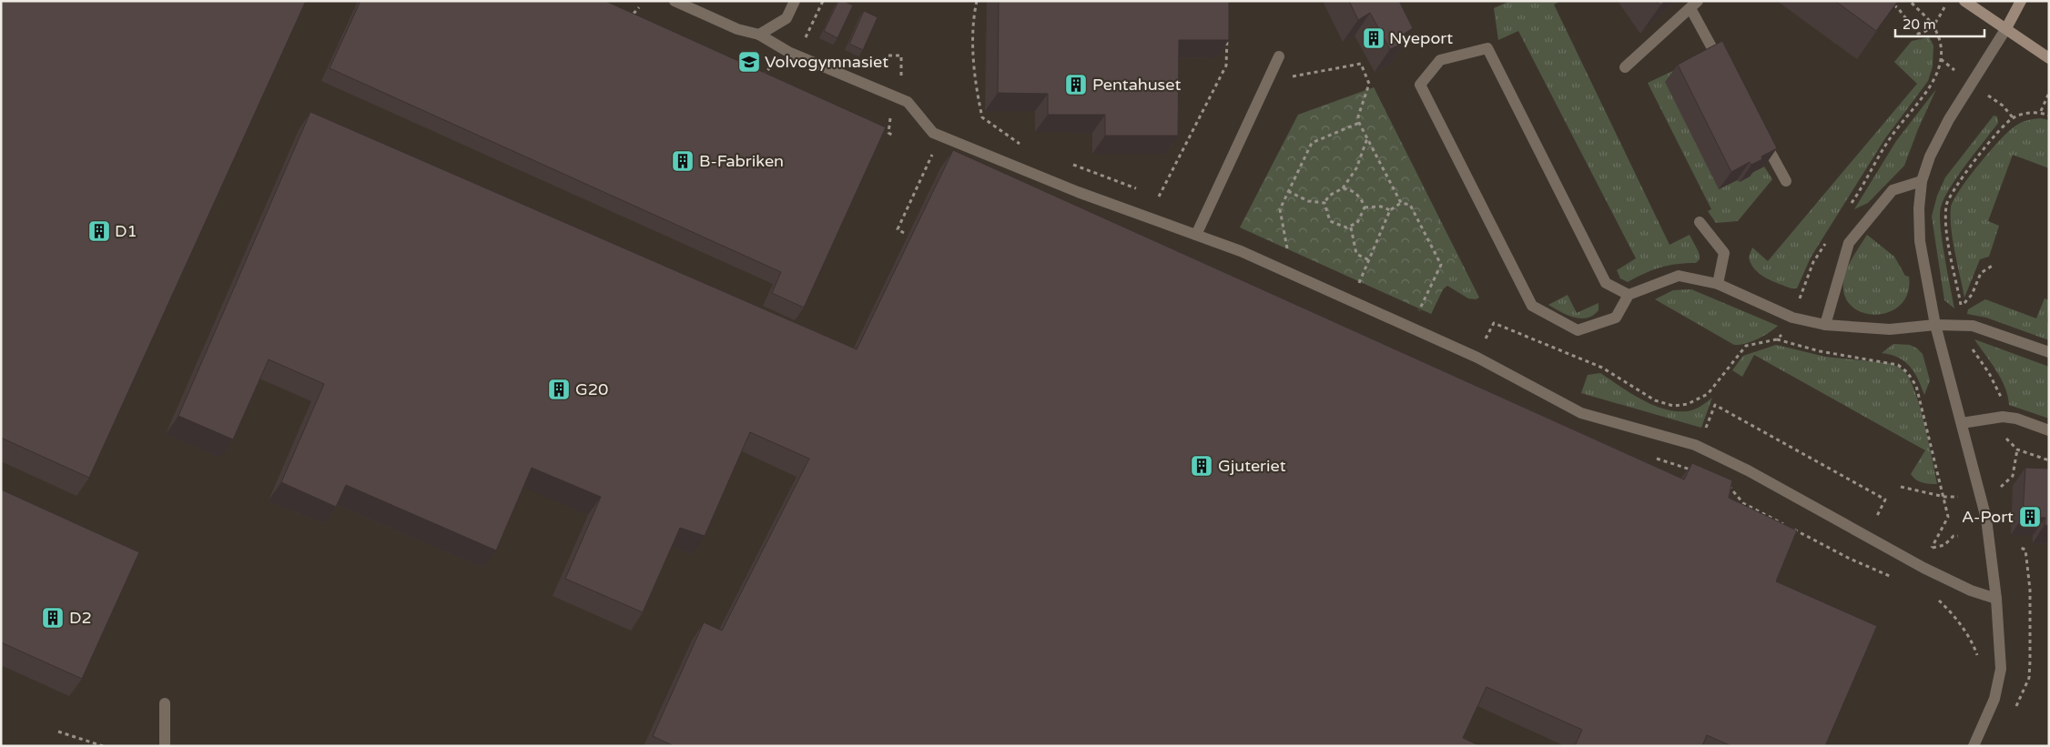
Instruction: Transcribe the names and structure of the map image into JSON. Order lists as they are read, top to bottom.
{
  "places": {
    "building": [
      "Nyeport",
      "Pentahuset",
      "B-Fabriken",
      "D1",
      "G20",
      "Gjuteriet",
      "A-Port",
      "D2"
    ],
    "school or university": ["Volvogymnasiet"]
  },
  "scale_bar": "20 m"
}
